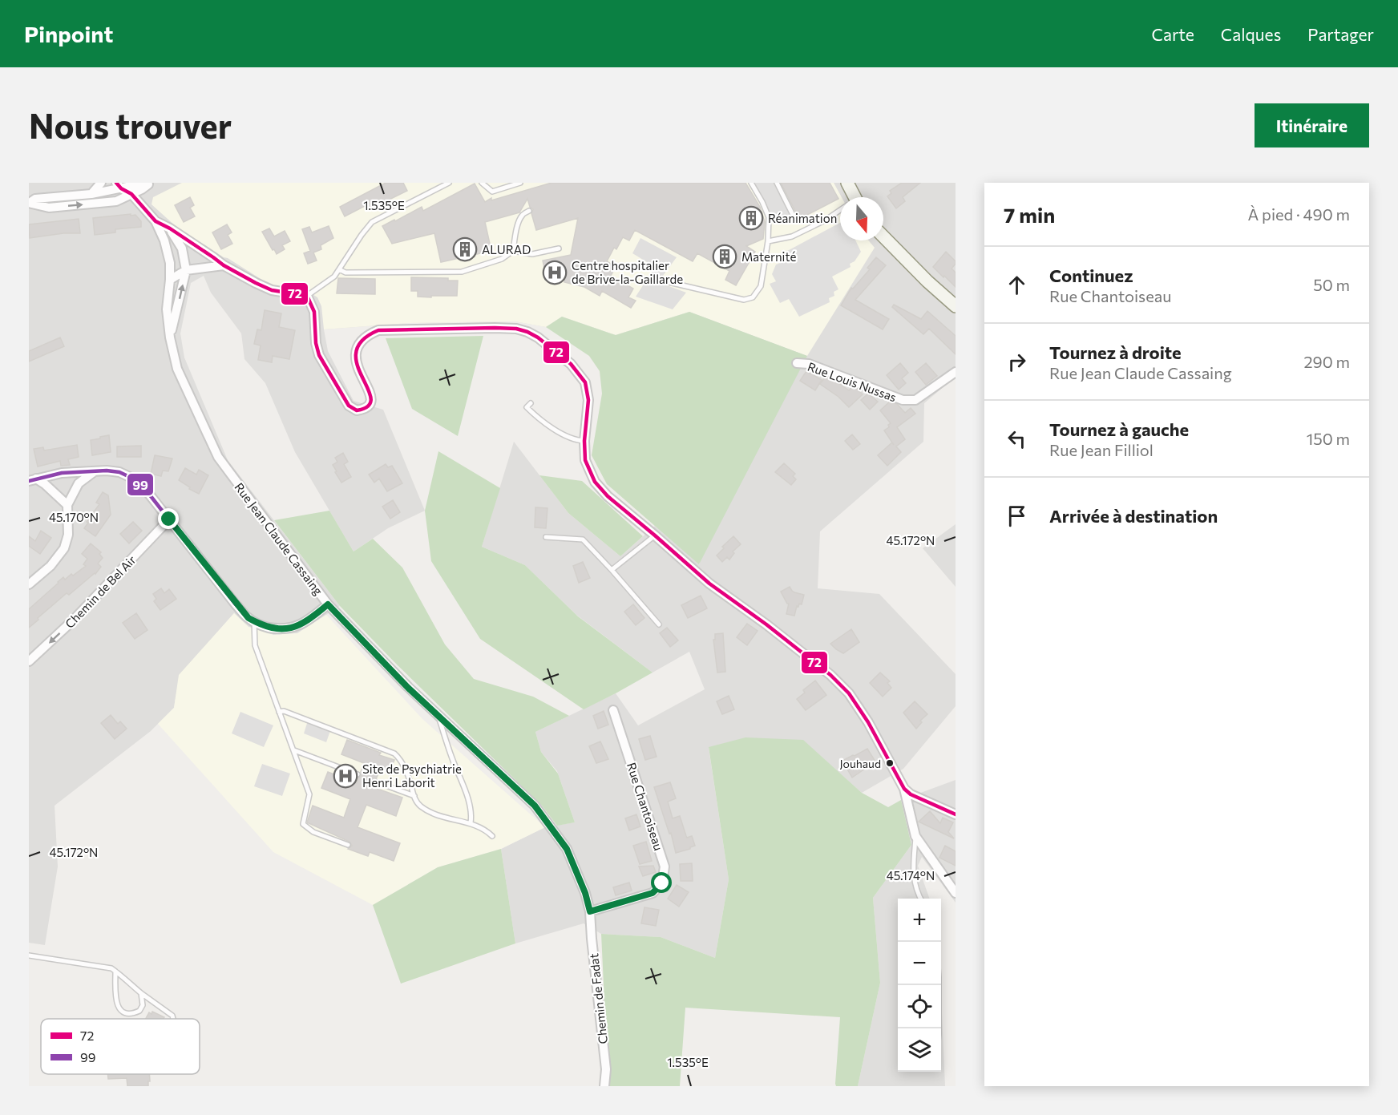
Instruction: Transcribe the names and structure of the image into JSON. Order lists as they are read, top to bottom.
{
  "streets": {
    "street": [
      "Rue Louis Nussas",
      "Rue Jean Claude Cassaing",
      "Chemin de Bel Air",
      "Rue Chantoiseau",
      "Chemin de Fadat"
    ]
  },
  "crossings": [
    ["Rue Jean Claude Cassaing", "Rue Chantoiseau"],
    ["Rue Jean Claude Cassaing", "Chemin de Fadat"],
    ["Rue Chantoiseau", "Chemin de Fadat"]
  ],
  "one_way": ["Chemin de Bel Air"],
  "places": {
    "building": ["Réanimation", "ALURAD", "Maternité"],
    "hospital": ["Centre hospitalier de Brive-la-Gaillarde", "Site de Psychiatrie Henri Laborit"],
    "other": ["Jouhaud"]
  },
  "lines": ["transit line 72", "transit line 99"],
  "legend": ["72", "99"],
  "north": "bottom",
  "page": {
    "header": "Pinpoint",
    "nav": ["Carte", "Calques", "Partager"],
    "buttons": "Itinéraire",
    "title": "Nous trouver",
    "heading": ["7 min", "À pied · 490 m"],
    "list": [
      ["Continuez", "Rue Chantoiseau", "50 m"],
      ["Tournez à droite", "Rue Jean Claude Cassaing", "290 m"],
      ["Tournez à gauche", "Rue Jean Filliol", "150 m"],
      "Arrivée à destination"
    ],
    "map_buttons": ["+", "−"]
  },
  "coordinates": [
    "1.535°E",
    "45.170°N",
    "45.172°N",
    "45.174°N"
  ]
}
